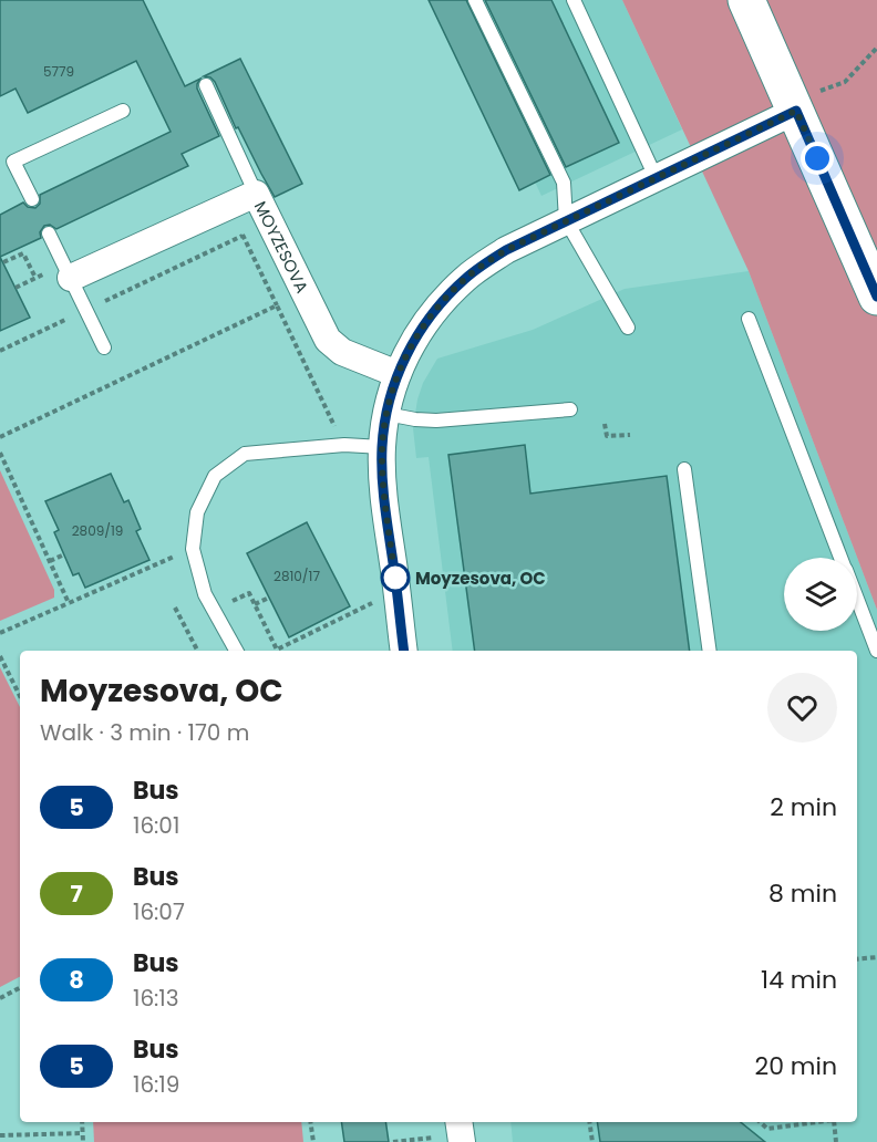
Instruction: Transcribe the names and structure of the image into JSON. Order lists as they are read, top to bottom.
{
  "streets": {
    "street": ["MOYZESOVA"]
  },
  "places": ["Moyzesova, OC"],
  "lines": ["bus line 5"],
  "house_numbers": ["5779", "2809/19", "2810/17"],
  "page": {
    "heading": ["Moyzesova, OC", "Walk · 3 min · 170 m"],
    "list": [
      {
        "mark": "5",
        "name": "Bus",
        "note": "16:01",
        "value": "2 min"
      },
      {
        "mark": "7",
        "name": "Bus",
        "note": "16:07",
        "value": "8 min"
      },
      {
        "mark": "8",
        "name": "Bus",
        "note": "16:13",
        "value": "14 min"
      },
      {
        "mark": "5",
        "name": "Bus",
        "note": "16:19",
        "value": "20 min"
      }
    ]
  }
}
